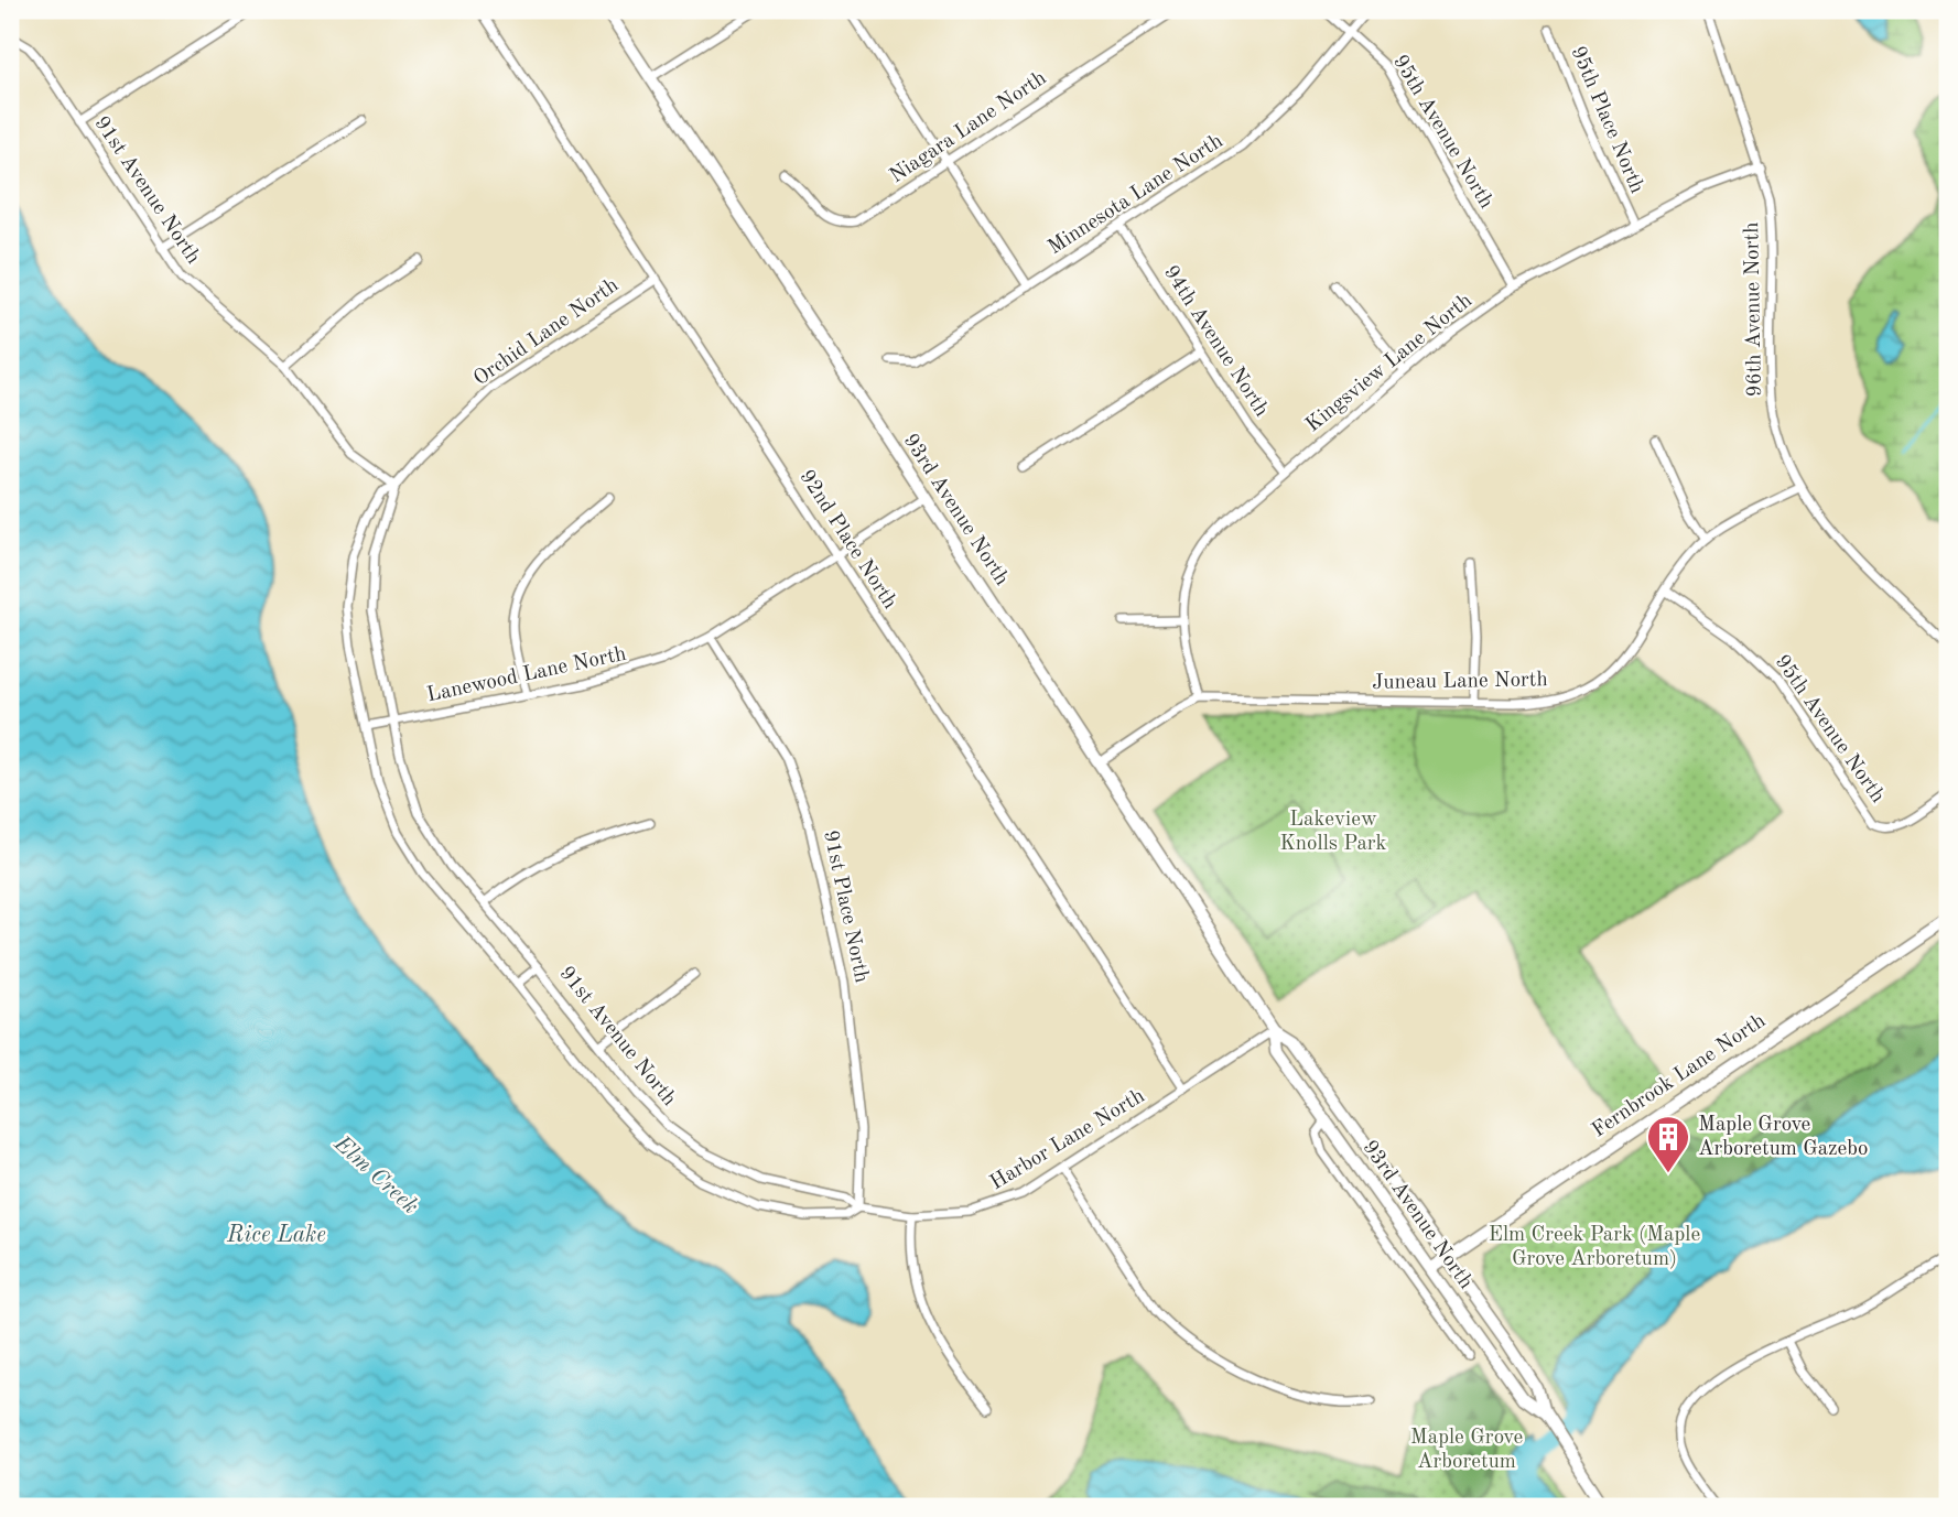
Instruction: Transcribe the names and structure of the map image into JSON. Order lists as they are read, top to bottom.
{
  "streets": {
    "main road": ["93rd Avenue North", "Fernbrook Lane North"],
    "street": [
      "95th Place North",
      "Niagara Lane North",
      "95th Avenue North",
      "91st Avenue North",
      "Minnesota Lane North",
      "96th Avenue North",
      "Orchid Lane North",
      "94th Avenue North",
      "Kingsview Lane North",
      "92nd Place North",
      "Lanewood Lane North",
      "Juneau Lane North",
      "91st Place North",
      "Harbor Lane North"
    ]
  },
  "crossings": [
    ["95th Place North", "Kingsview Lane North"],
    ["95th Avenue North", "Minnesota Lane North"],
    ["95th Avenue North", "Kingsview Lane North"],
    ["95th Avenue North", "Juneau Lane North"],
    ["91st Avenue North", "Orchid Lane North"],
    ["91st Avenue North", "Lanewood Lane North"],
    ["91st Avenue North", "91st Place North"],
    ["91st Avenue North", "Harbor Lane North"],
    ["Minnesota Lane North", "94th Avenue North"],
    ["96th Avenue North", "Kingsview Lane North"],
    ["96th Avenue North", "Juneau Lane North"],
    ["Orchid Lane North", "92nd Place North"],
    ["94th Avenue North", "Kingsview Lane North"],
    ["Kingsview Lane North", "Juneau Lane North"],
    ["93rd Avenue North", "Lanewood Lane North"],
    ["93rd Avenue North", "Fernbrook Lane North"],
    ["93rd Avenue North", "Harbor Lane North"],
    ["92nd Place North", "Lanewood Lane North"],
    ["92nd Place North", "Harbor Lane North"],
    ["Lanewood Lane North", "91st Place North"],
    ["91st Place North", "Harbor Lane North"]
  ],
  "water": ["Elm Creek", "Rice Lake"],
  "parks": ["Lakeview Knolls Park", "Elm Creek Park (Maple Grove Arboretum)", "Maple Grove Arboretum"],
  "places": {
    "building": ["Maple Grove Arboretum Gazebo"]
  }
}
